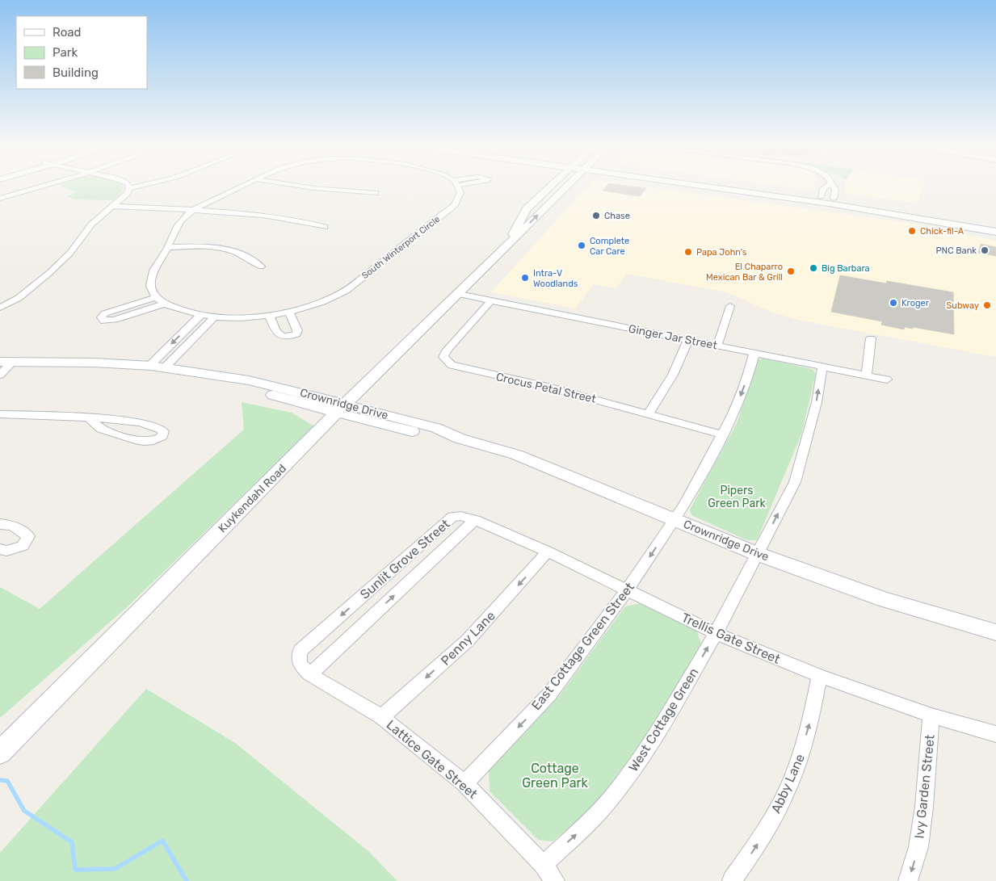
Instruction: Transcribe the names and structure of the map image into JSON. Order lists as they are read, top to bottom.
{
  "streets": {
    "main road": ["Crownridge Drive", "Kuykendahl Road"],
    "street": [
      "South Winterport Circle",
      "Ginger Jar Street",
      "Crocus Petal Street",
      "Sunlit Grove Street",
      "Penny Lane",
      "Trellis Gate Street",
      "East Cottage Green Street",
      "West Cottage Green",
      "Lattice Gate Street",
      "Abby Lane",
      "Ivy Garden Street"
    ]
  },
  "crossings": [
    ["Ginger Jar Street", "Crocus Petal Street"],
    ["Ginger Jar Street", "Kuykendahl Road"],
    ["Ginger Jar Street", "East Cottage Green Street"],
    ["Ginger Jar Street", "West Cottage Green"],
    ["Crocus Petal Street", "East Cottage Green Street"],
    ["Crownridge Drive", "Kuykendahl Road"],
    ["Crownridge Drive", "East Cottage Green Street"],
    ["Crownridge Drive", "West Cottage Green"],
    ["Sunlit Grove Street", "Trellis Gate Street"],
    ["Sunlit Grove Street", "Lattice Gate Street"],
    ["Penny Lane", "Trellis Gate Street"],
    ["Penny Lane", "Lattice Gate Street"],
    ["Trellis Gate Street", "East Cottage Green Street"],
    ["Trellis Gate Street", "West Cottage Green"],
    ["Trellis Gate Street", "Abby Lane"],
    ["Trellis Gate Street", "Ivy Garden Street"],
    ["East Cottage Green Street", "Lattice Gate Street"],
    ["West Cottage Green", "Lattice Gate Street"]
  ],
  "one_way": [
    "Penny Lane",
    "East Cottage Green Street",
    "West Cottage Green",
    "Abby Lane",
    "Ivy Garden Street"
  ],
  "parks": ["Pipers Green Park", "Cottage Green Park"],
  "places": [
    "Chase",
    "Chick-fil-A",
    "Complete Car Care",
    "PNC Bank",
    "Papa John's",
    "Big Barbara",
    "El Chaparro Mexican Bar & Grill",
    "Intra-V Woodlands",
    "Kroger",
    "Subway"
  ],
  "legend": ["Road", "Park", "Building"]
}
